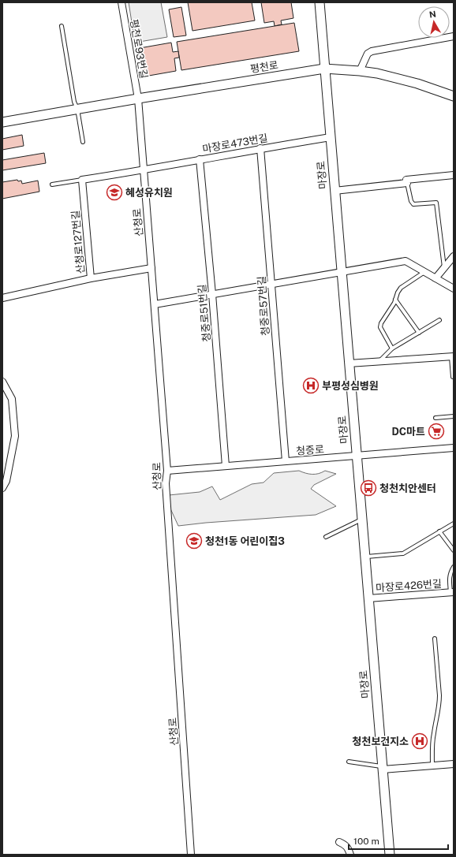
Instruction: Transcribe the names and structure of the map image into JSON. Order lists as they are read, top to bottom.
{
  "streets": {
    "main road": ["평천로", "마장로"],
    "street": [
      "평천로93번길",
      "마장로473번길",
      "산청로",
      "산청로127번길",
      "청중로57번길",
      "청중로51번길",
      "청중로",
      "마장로426번길"
    ]
  },
  "crossings": [
    ["평천로93번길", "평천로"],
    ["평천로93번길", "산청로"],
    ["평천로", "마장로"],
    ["평천로", "산청로"],
    ["마장로473번길", "마장로"],
    ["마장로473번길", "산청로"],
    ["마장로473번길", "청중로57번길"],
    ["마장로473번길", "청중로51번길"],
    ["마장로", "청중로"],
    ["마장로", "마장로426번길"],
    ["산청로", "산청로127번길"],
    ["산청로", "청중로"],
    ["청중로57번길", "청중로"],
    ["청중로51번길", "청중로"]
  ],
  "places": {
    "school or university": ["혜성유치원", "청천1동 어린이집3"],
    "hospital": ["부평성심병원", "청천보건지소"],
    "supermarket": ["DC마트"],
    "bus stop": ["청천치안센터"]
  },
  "scale_bar": "100 m",
  "north": "top"
}
